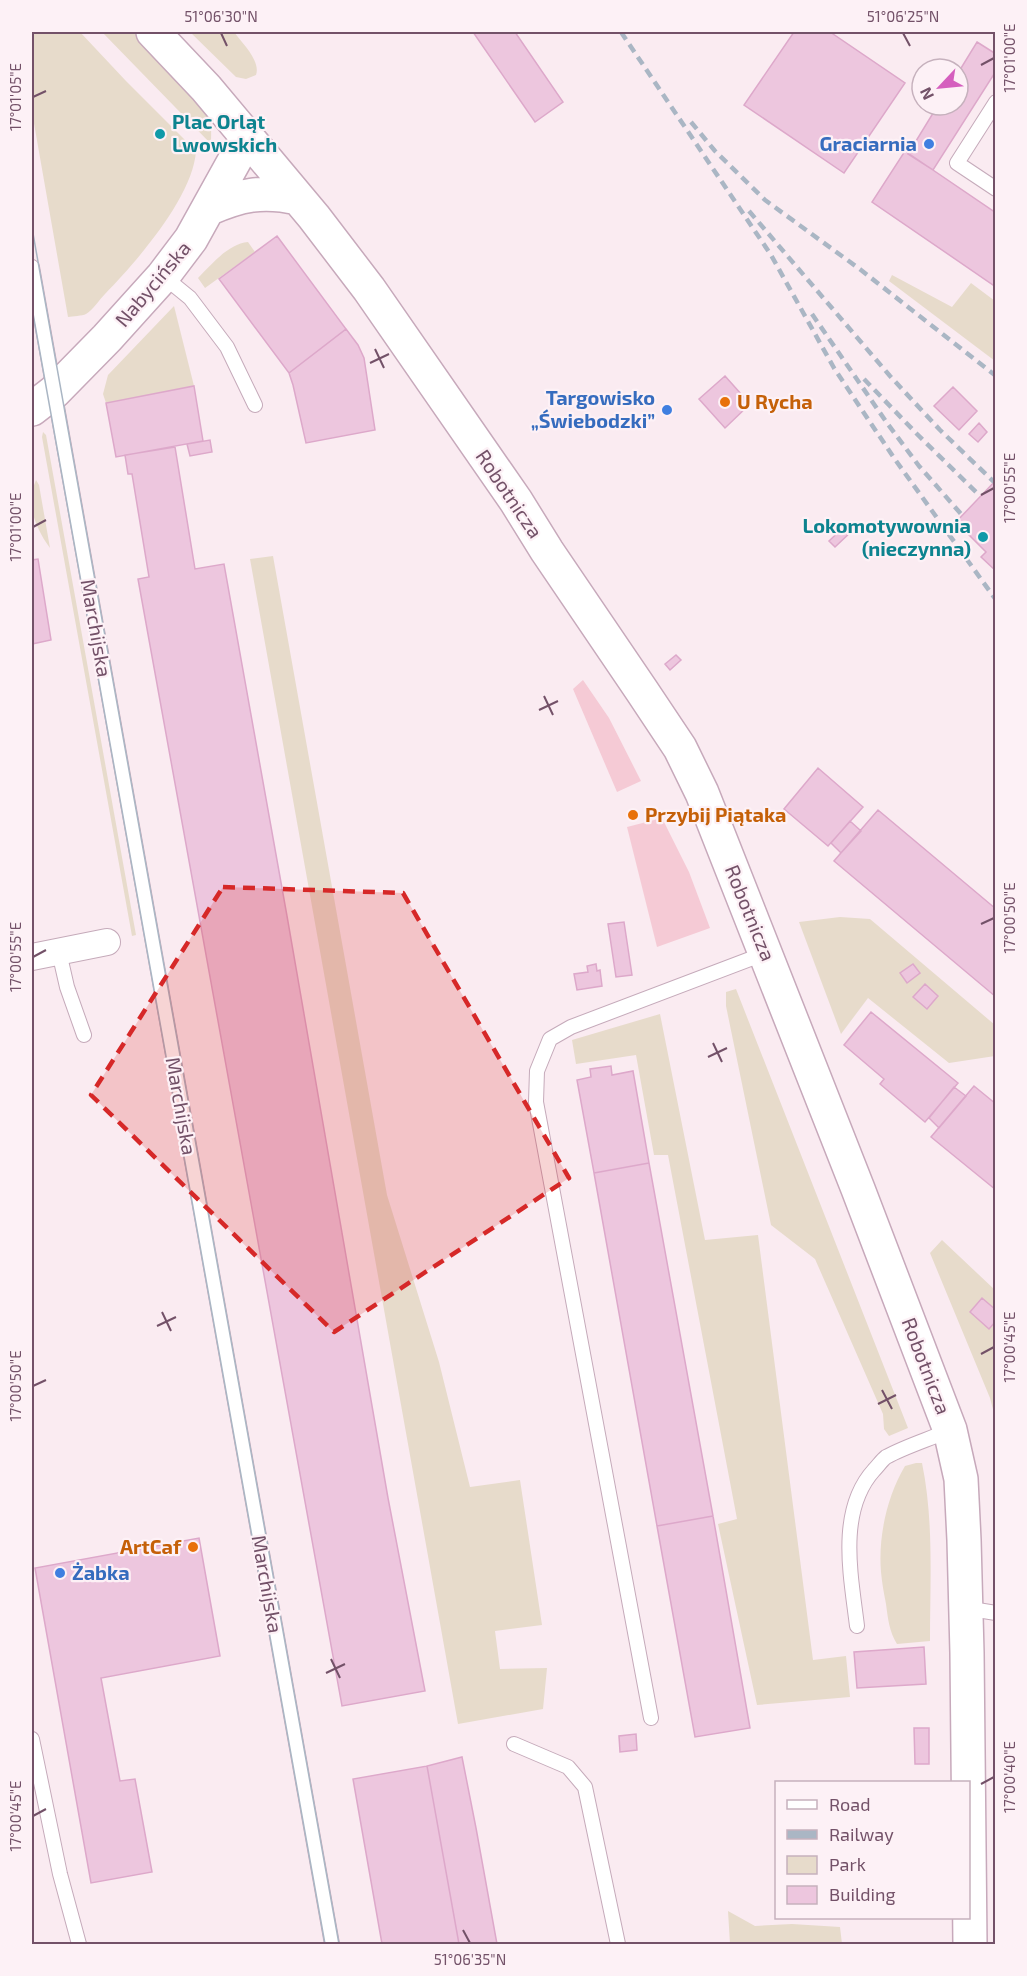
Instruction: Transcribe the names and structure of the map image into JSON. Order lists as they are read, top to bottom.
{
  "streets": {
    "street": ["Nabycińska", "Robotnicza"],
    "lane": ["Marchijska"]
  },
  "crossings": [
    ["Nabycińska", "Robotnicza"],
    ["Nabycińska", "Marchijska"]
  ],
  "places": [
    "Plac Orląt Lwowskich",
    "Graciarnia",
    "U Rycha",
    "Targowisko „Świebodzki”",
    "Lokomotywownia (nieczynna)",
    "Przybij Piątaka",
    "ArtCaf",
    "Żabka"
  ],
  "legend": [
    "Road",
    "Railway",
    "Park",
    "Building"
  ],
  "north": "bottom left",
  "coordinates": [
    "51°06'30\"N",
    "51°06'25\"N",
    "17°01'00\"E",
    "17°01'05\"E",
    "17°00'55\"E",
    "17°00'50\"E",
    "17°00'45\"E",
    "17°00'40\"E",
    "51°06'35\"N"
  ]
}
